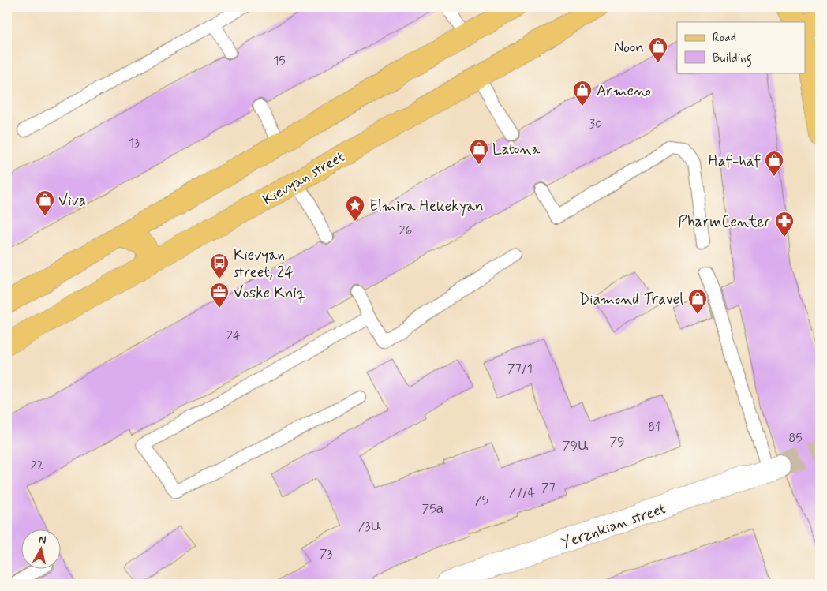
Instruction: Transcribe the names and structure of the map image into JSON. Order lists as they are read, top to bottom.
{
  "streets": {
    "main road": ["Kievyan street"],
    "street": ["Yerznkian street"]
  },
  "places": {
    "shop": [
      "Noon",
      "Armeno",
      "Latona",
      "Haf-haf",
      "Viva",
      "Diamond Travel"
    ],
    "place": ["Elmira Hekekyan"],
    "pharmacy": ["PharmCenter"],
    "bus stop": ["Kievyan street, 24"],
    "office": ["Voske Kniq"]
  },
  "house_numbers": [
    "15",
    "30",
    "13",
    "26",
    "24",
    "77/1",
    "81",
    "85",
    "79",
    "79Ա",
    "22",
    "77",
    "77/4",
    "75",
    "75а",
    "73Ա",
    "73"
  ],
  "legend": ["Road", "Building"],
  "north": "top"
}
